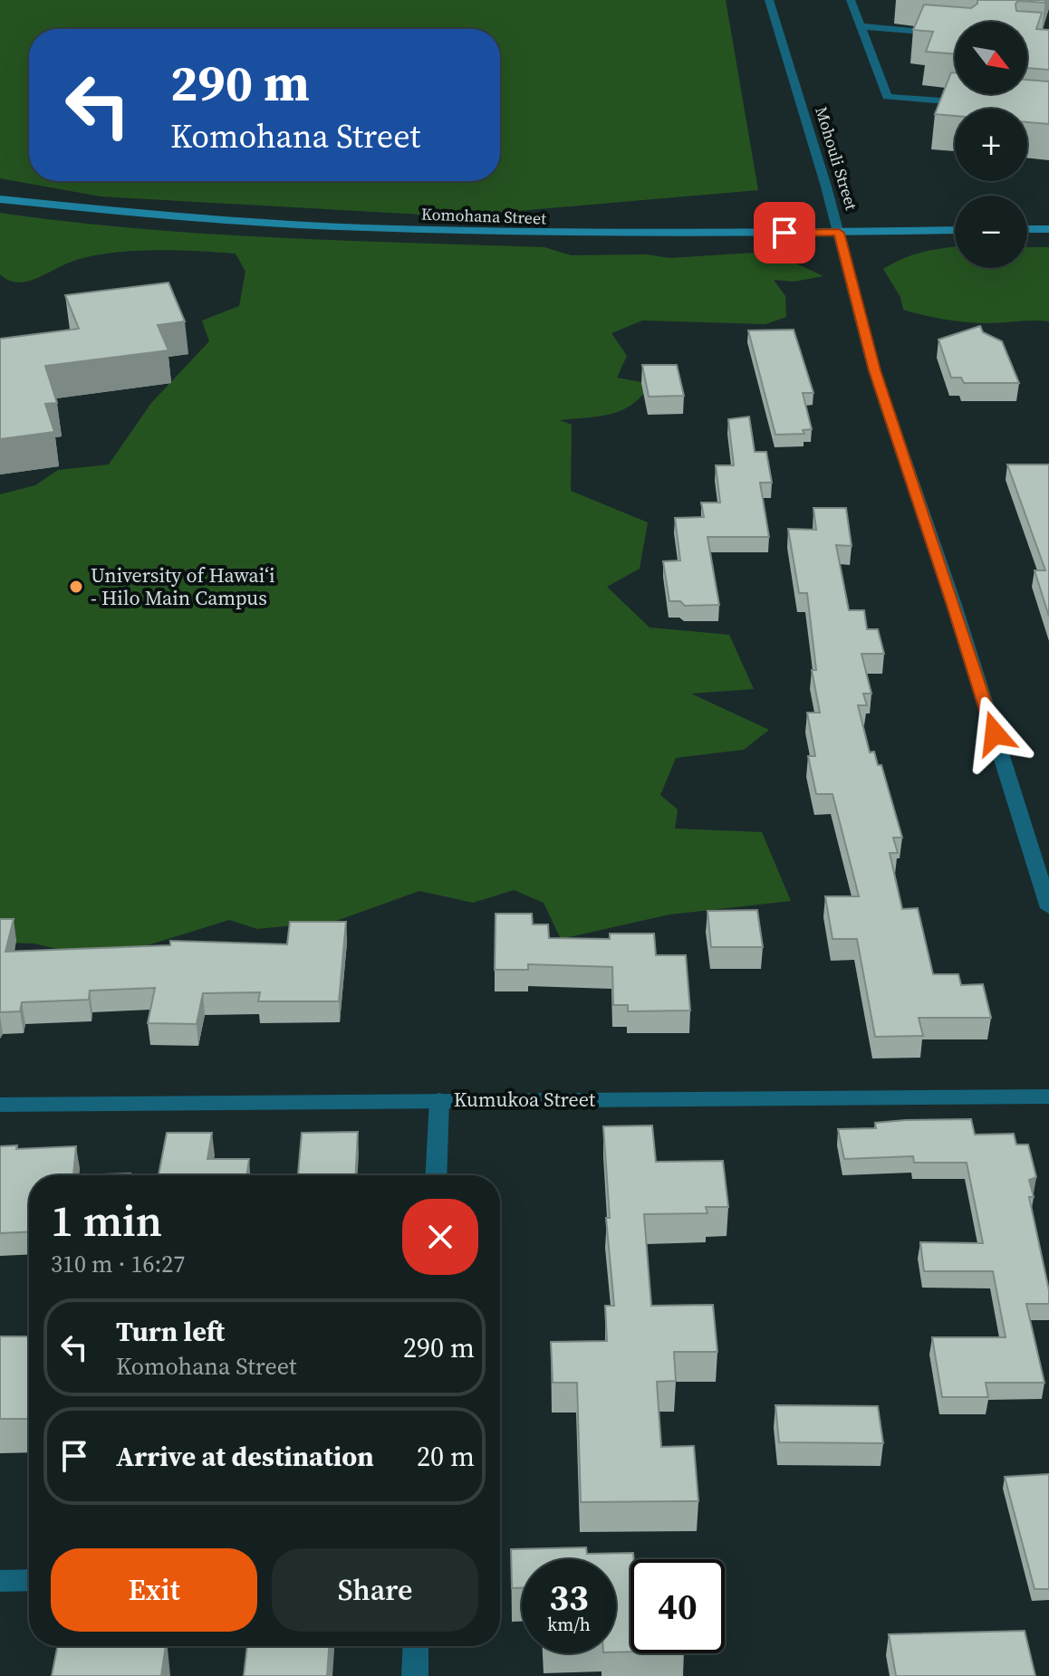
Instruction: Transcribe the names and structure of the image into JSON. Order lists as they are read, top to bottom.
{
  "streets": {
    "main road": ["Komohana Street"],
    "street": ["Mohouli Street", "Kumukoa Street"]
  },
  "crossings": [
    ["Mohouli Street", "Komohana Street"]
  ],
  "places": ["University of Hawaiʻi - Hilo Main Campus"],
  "north": "bottom right",
  "page": {
    "map_buttons": ["+", "−"],
    "turn": ["290 m", "Komohana Street"],
    "heading": ["1 min", "310 m · 16:27"],
    "list": [
      {
        "name": "Turn left",
        "note": "Komohana Street",
        "value": "290 m"
      },
      {
        "name": "Arrive at destination",
        "value": "20 m"
      }
    ],
    "buttons": ["Exit", "Share"],
    "speed": "33 km/h",
    "limit": "40"
  }
}
